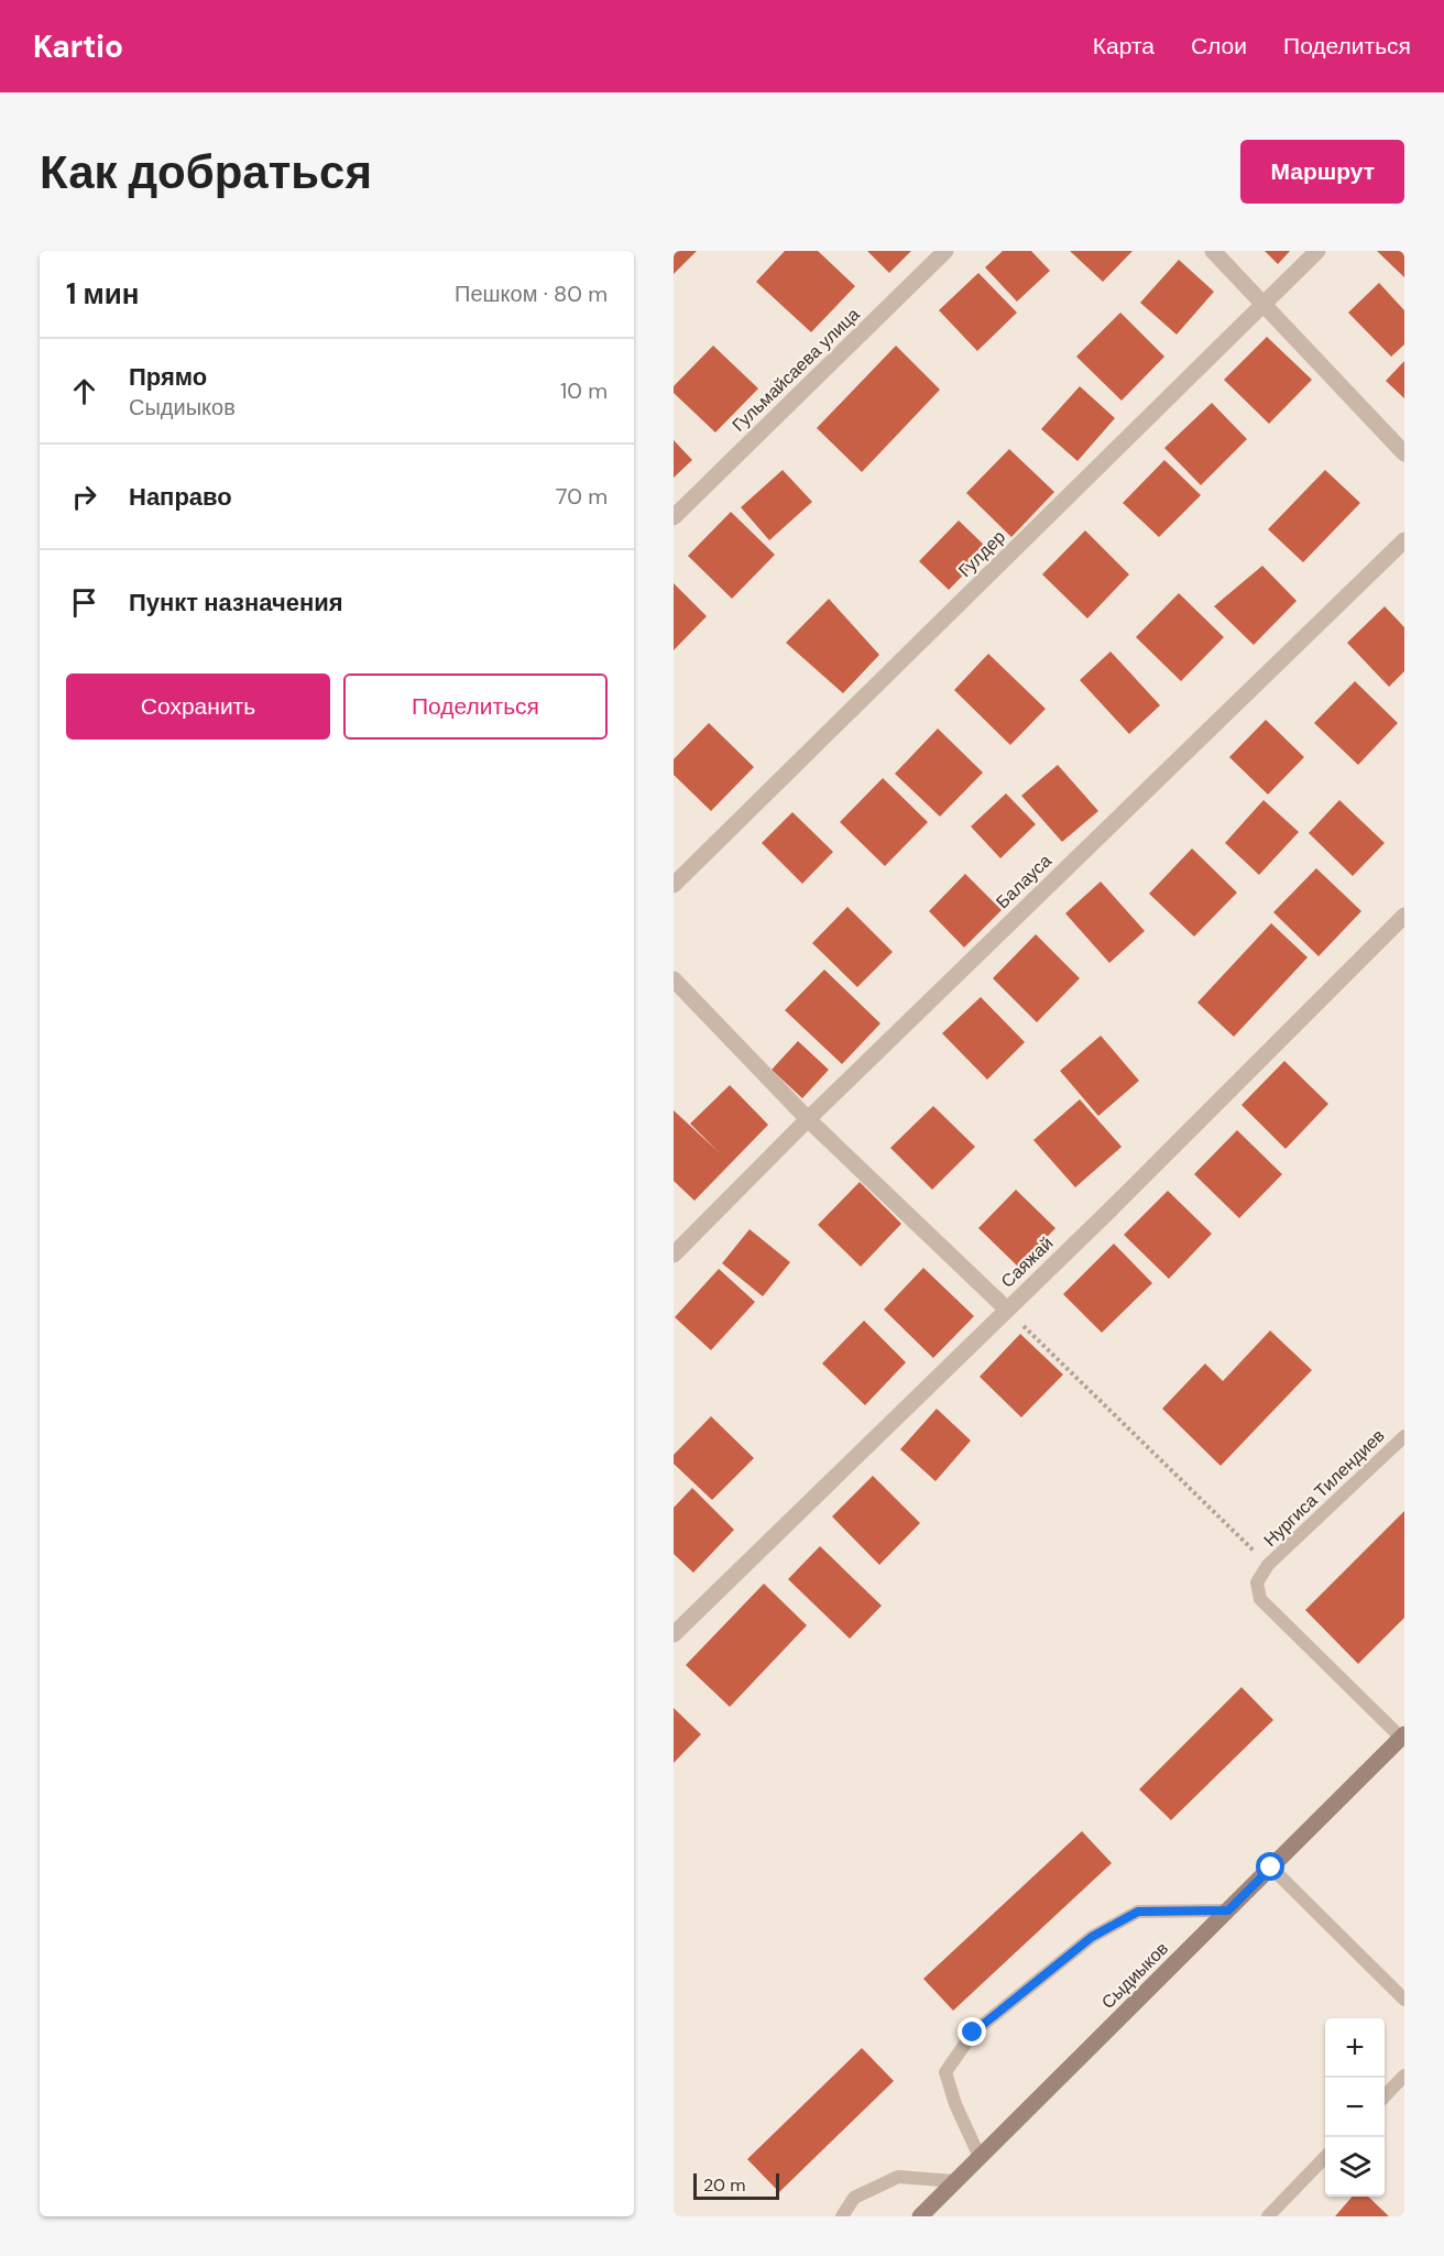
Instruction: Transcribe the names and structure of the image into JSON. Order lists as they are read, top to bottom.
{
  "streets": {
    "street": [
      "Гульмайсаева улица",
      "Гулдер",
      "Балауса",
      "Саяжай",
      "Сыдиыков"
    ],
    "lane": ["Нургиса Тилендиев"]
  },
  "scale_bar": "20 m",
  "page": {
    "header": "Kartio",
    "nav": ["Карта", "Слои", "Поделиться"],
    "buttons": [
      "Маршрут",
      ["Сохранить", "Поделиться"]
    ],
    "title": "Как добраться",
    "heading": ["1 мин", "Пешком · 80 m"],
    "list": [
      ["Прямо", "Сыдиыков", "10 m"],
      ["Направо", "70 m"],
      "Пункт назначения"
    ],
    "map_buttons": ["+", "−"],
    "scale": "20 m"
  }
}
